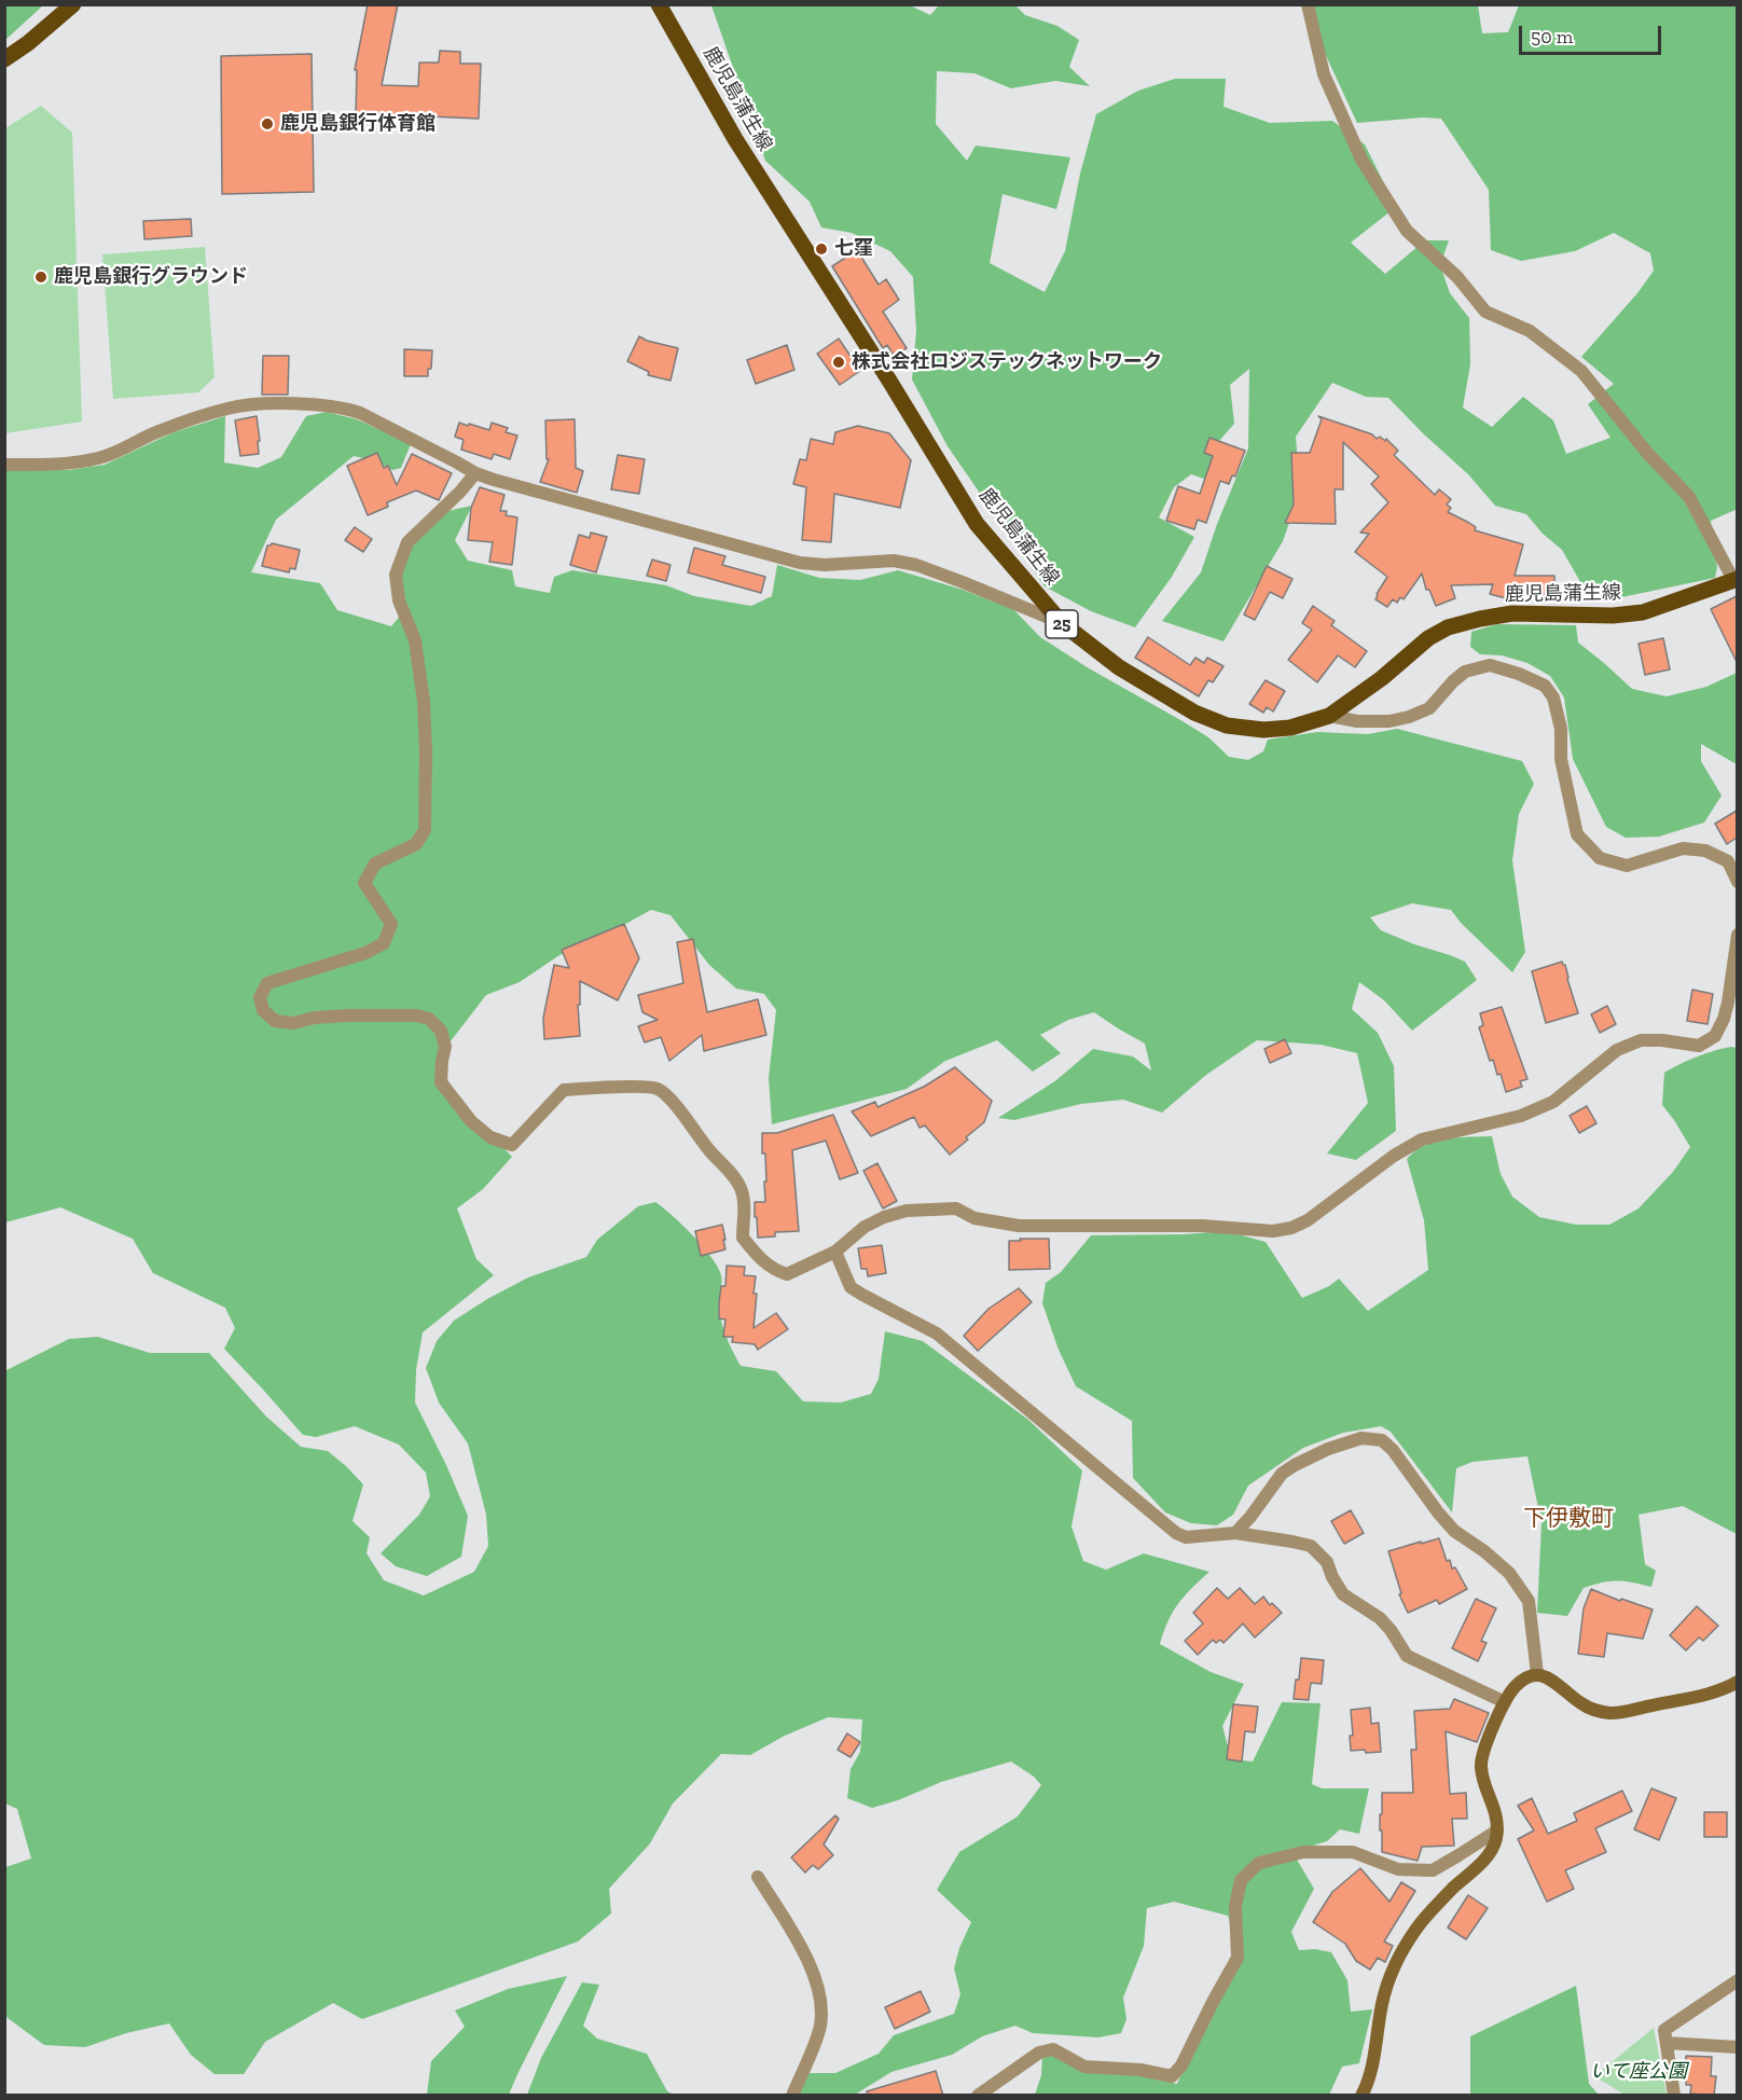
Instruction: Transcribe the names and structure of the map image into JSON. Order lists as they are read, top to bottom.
{
  "streets": {
    "main road": ["鹿児島蒲生線", "25"]
  },
  "districts": ["下伊敷町"],
  "parks": ["いて座公園"],
  "places": [
    "鹿児島銀行体育館",
    "七窪",
    "鹿児島銀行グラウンド",
    "株式会社ロジステックネットワーク"
  ],
  "scale_bar": "50 m"
}
